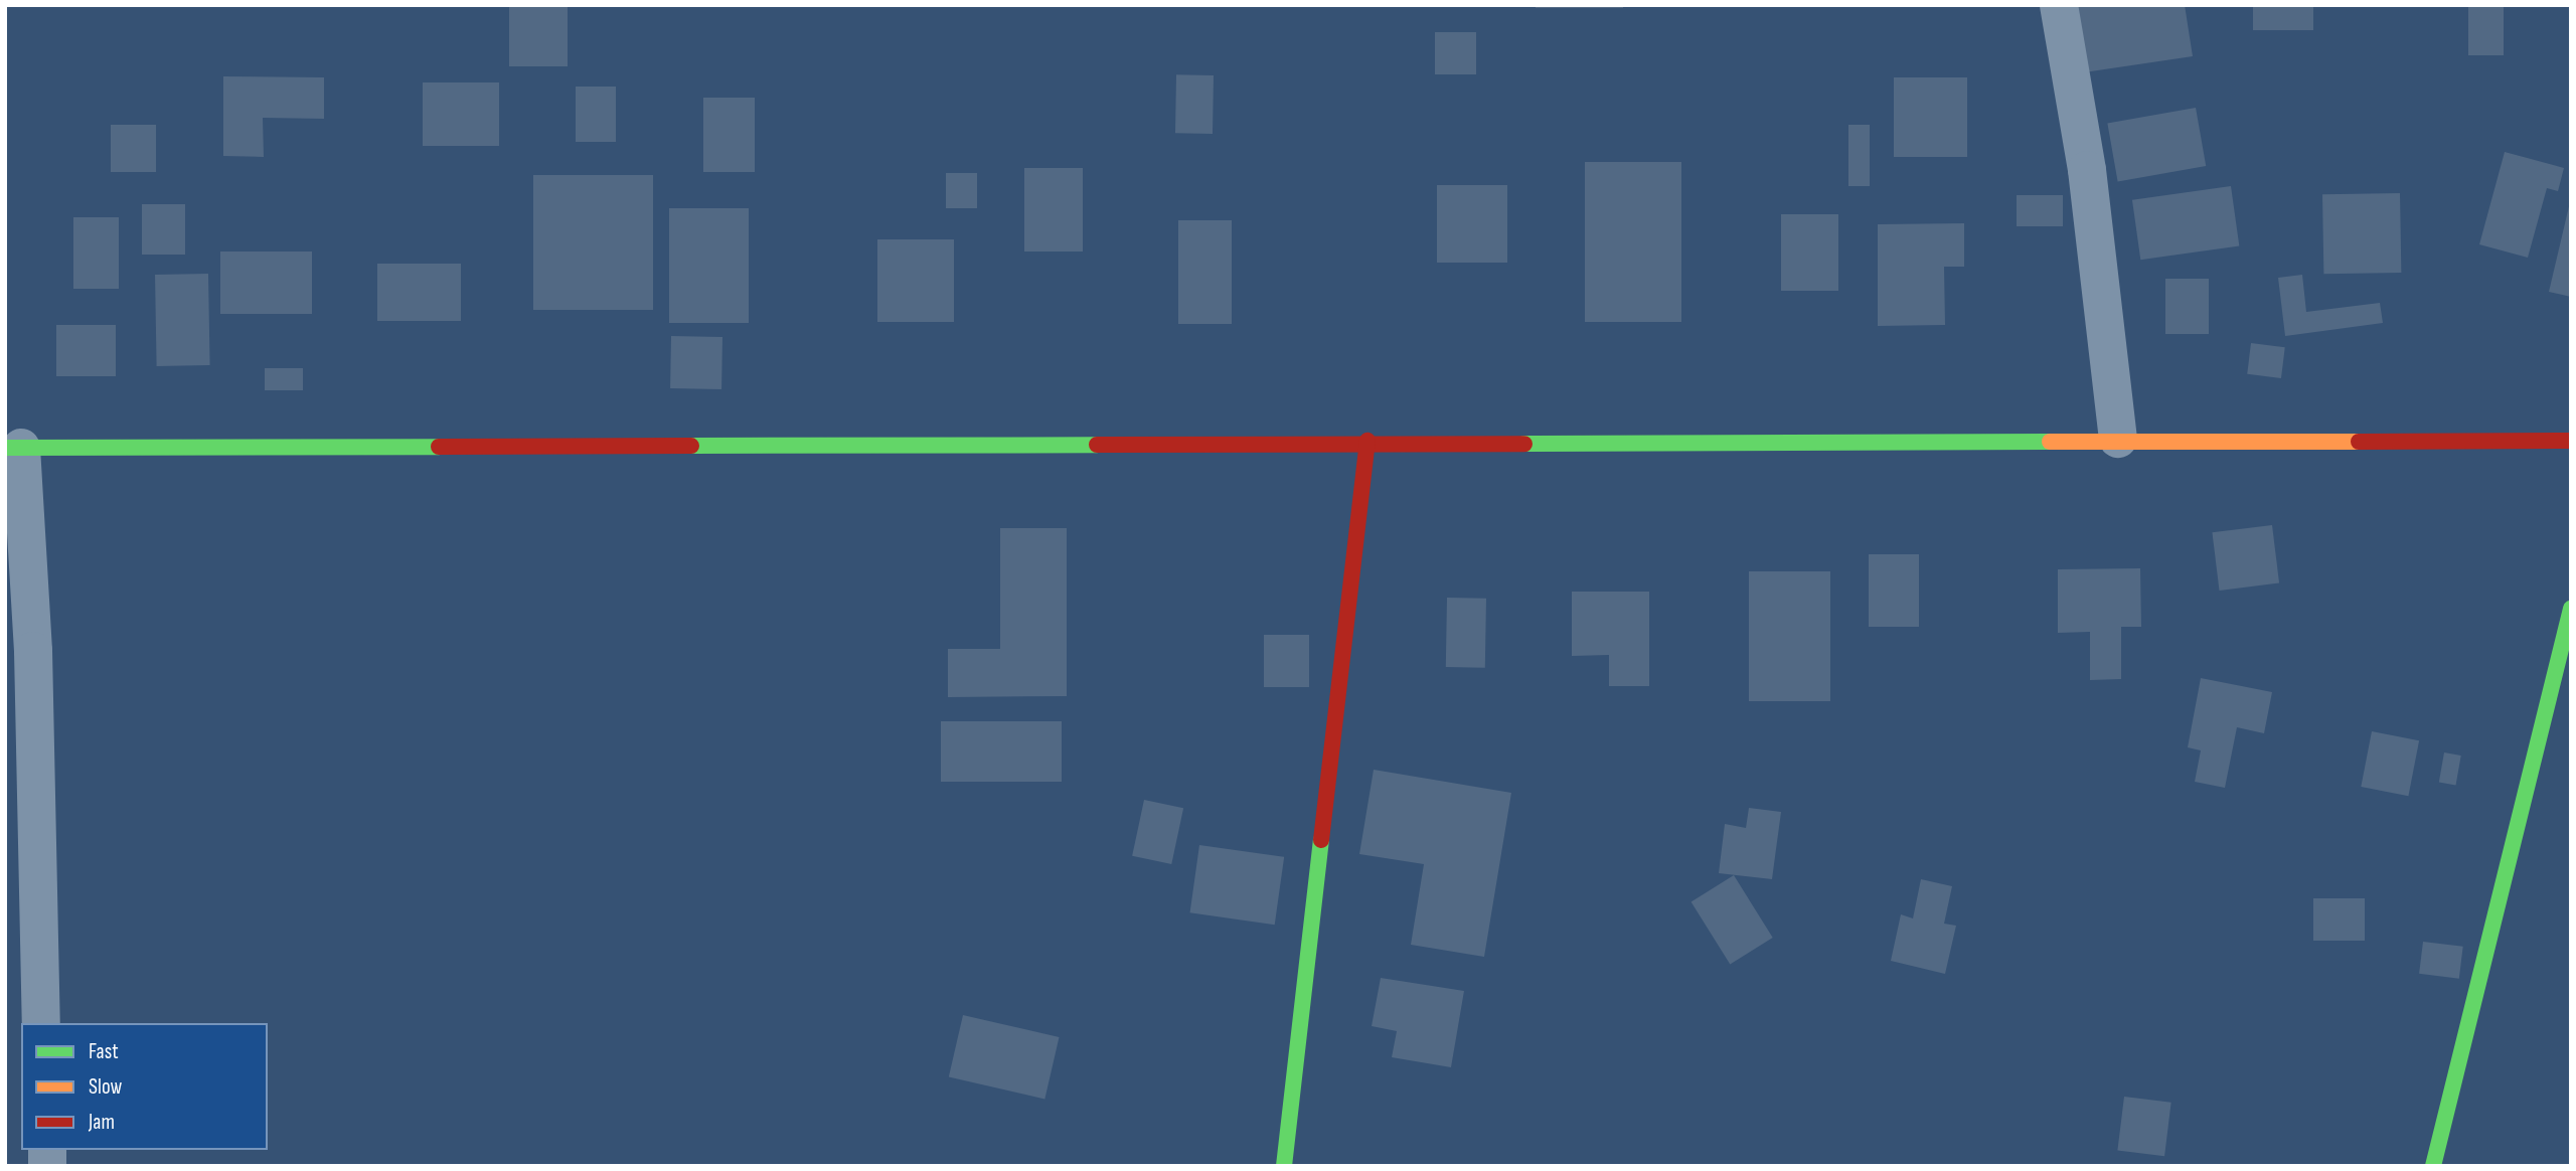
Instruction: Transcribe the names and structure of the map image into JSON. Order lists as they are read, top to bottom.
{
  "legend": ["Fast", "Slow", "Jam"]
}
